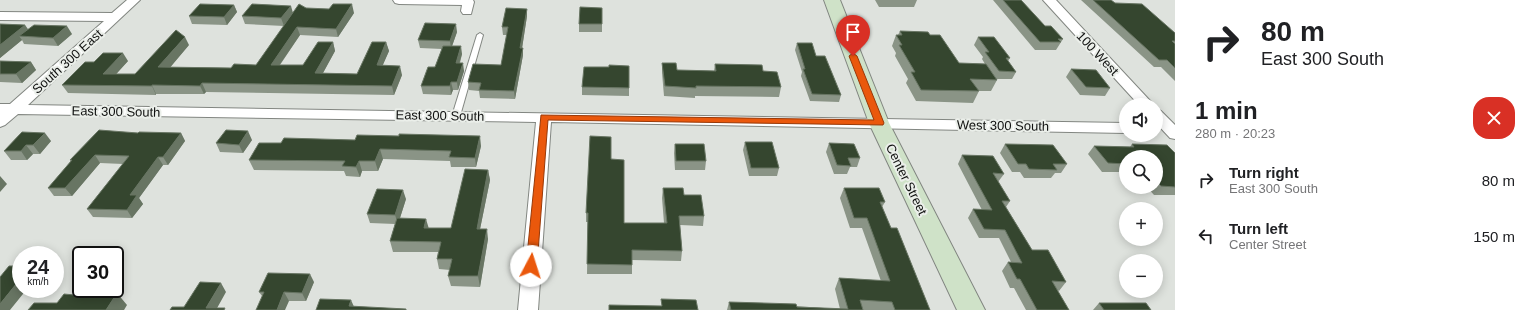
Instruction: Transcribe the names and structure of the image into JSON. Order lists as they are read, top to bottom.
{
  "streets": {
    "street": [
      "100 West",
      "South 300 East",
      "East 300 South",
      "West 300 South",
      "Center Street"
    ]
  },
  "crossings": [
    ["South 300 East", "East 300 South"],
    ["East 300 South", "West 300 South"],
    ["East 300 South", "Center Street"],
    ["West 300 South", "Center Street"]
  ],
  "page": {
    "turn": ["80 m", "East 300 South"],
    "heading": ["1 min", "280 m · 20:23"],
    "map_buttons": ["+", "−"],
    "list": [
      {
        "name": "Turn right",
        "note": "East 300 South",
        "value": "80 m"
      },
      {
        "name": "Turn left",
        "note": "Center Street",
        "value": "150 m"
      }
    ],
    "speed": "24 km/h",
    "limit": "30"
  }
}
